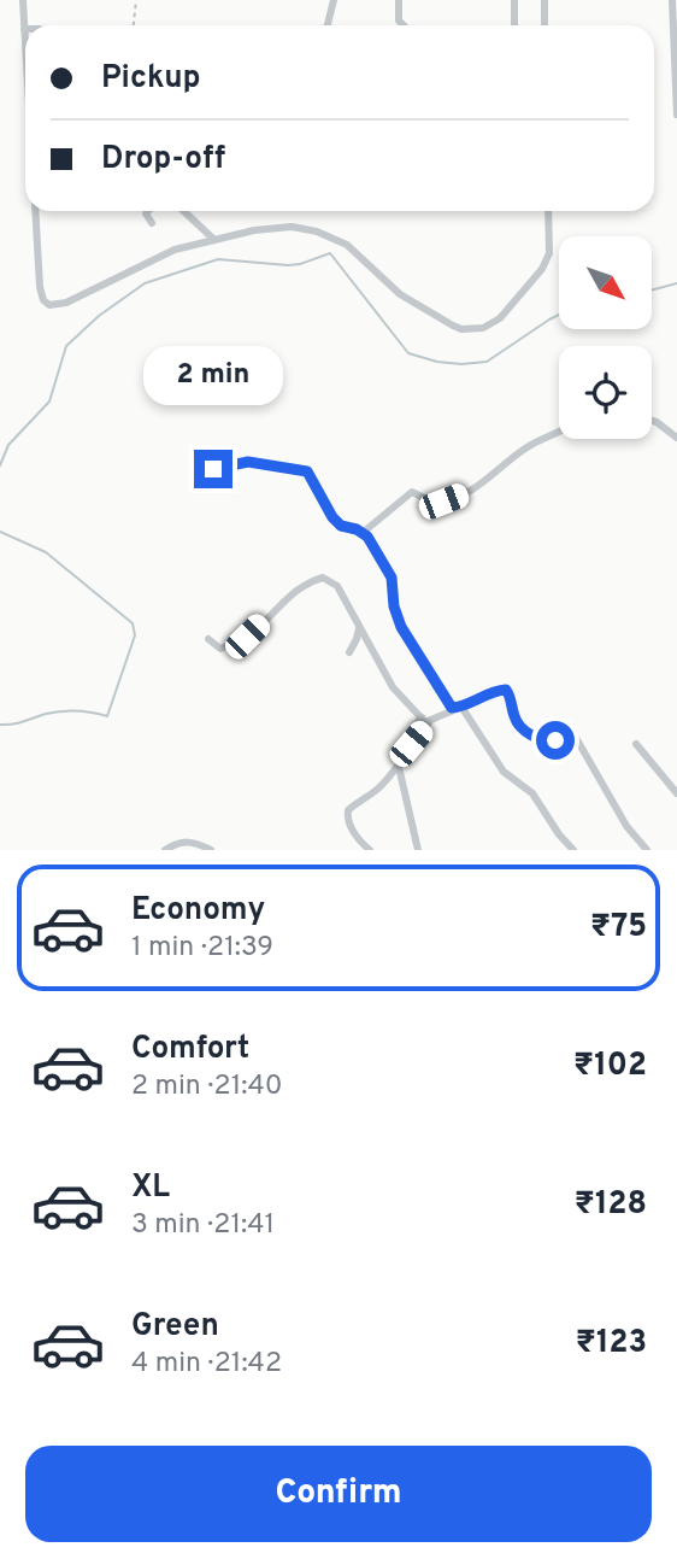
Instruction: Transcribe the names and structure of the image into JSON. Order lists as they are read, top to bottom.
{
  "north": "bottom right",
  "page": {
    "banner": ["Pickup", "Drop-off"],
    "bubble": "2 min",
    "list": [
      {
        "name": "Economy",
        "note": "1 min · 21:39",
        "value": "₹75"
      },
      {
        "name": "Comfort",
        "note": "2 min · 21:40",
        "value": "₹102"
      },
      {
        "name": "XL",
        "note": "3 min · 21:41",
        "value": "₹128"
      },
      {
        "name": "Green",
        "note": "4 min · 21:42",
        "value": "₹123"
      }
    ],
    "buttons": "Confirm"
  }
}
